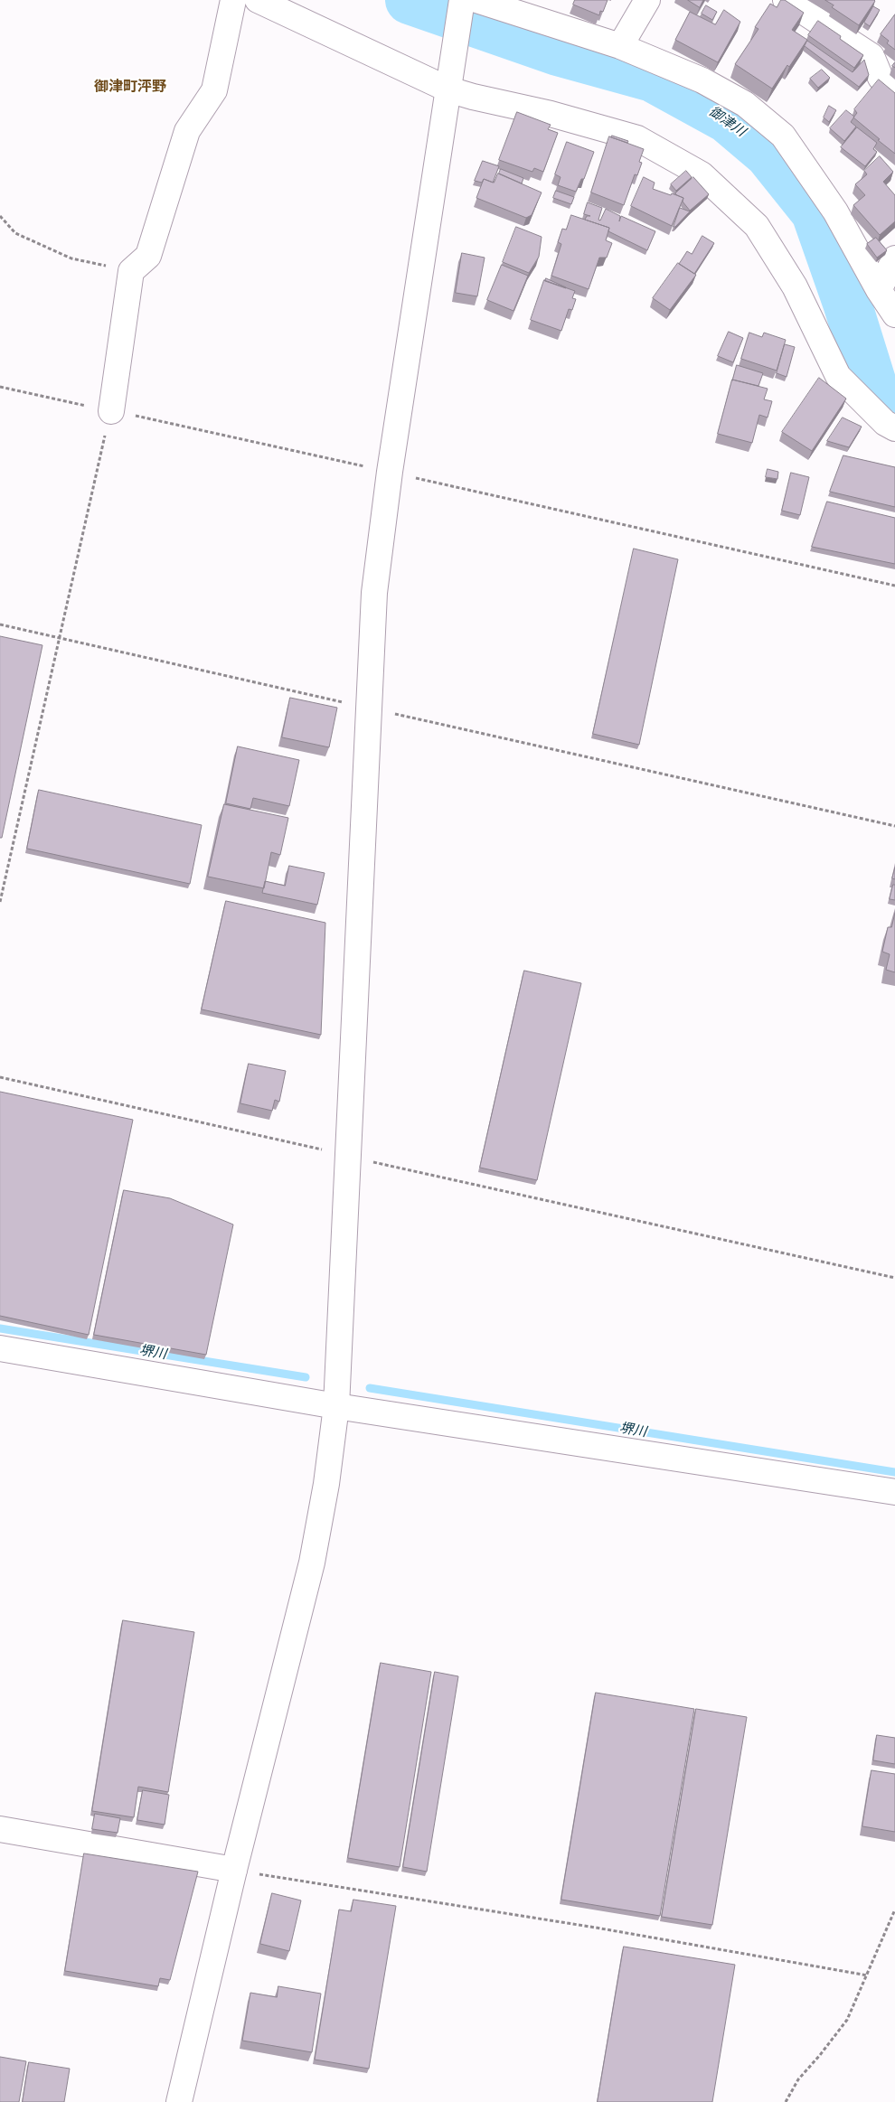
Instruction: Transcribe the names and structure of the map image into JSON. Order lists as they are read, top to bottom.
{
  "districts": ["御津町泙野"],
  "water": ["御津川", "堺川"]
}
